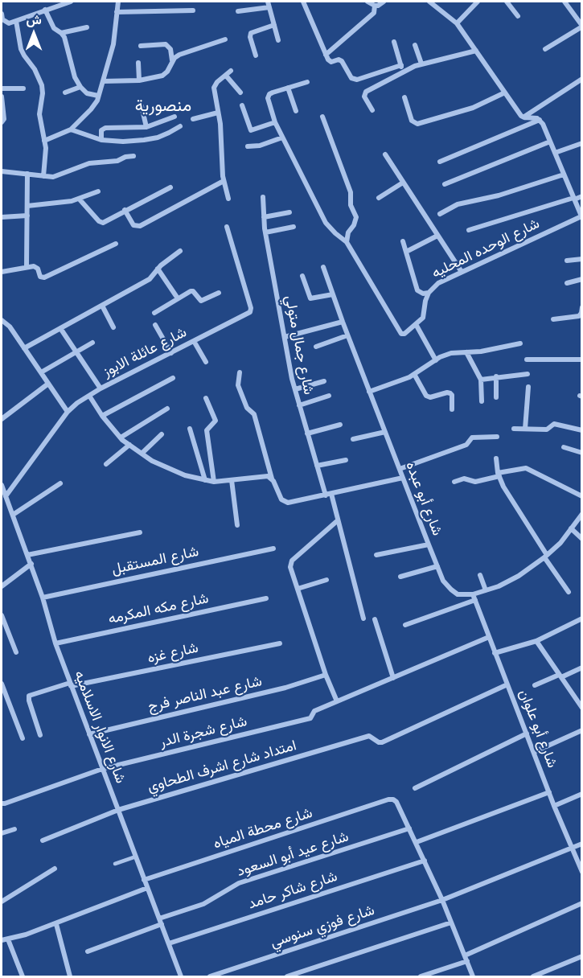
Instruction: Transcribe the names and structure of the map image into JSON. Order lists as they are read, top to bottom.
{
  "streets": {
    "street": [
      "شارع الوحده المحليه",
      "شارع جمال متولي",
      "شارع عائلة الابوز",
      "شارع أبو عبده",
      "شارع المستقبل",
      "شارع مكه المكرمه",
      "شارع غزه",
      "شارع عبد الناصر فرج",
      "شارع الانوار الاسلاميه",
      "شارع أبو علوان",
      "شارع شجرة الدر",
      "امتداد شارع اشرف الطحاوي",
      "شارع محطة المياه",
      "شارع عيد أبو السعود",
      "شارع شاكر حامد",
      "شارع فوزي سنوسي"
    ]
  },
  "crossings": [
    ["شارع عائلة الابوز", "شارع الانوار الاسلاميه"],
    ["شارع أبو عبده", "شارع أبو علوان"],
    ["شارع المستقبل", "شارع الانوار الاسلاميه"],
    ["شارع مكه المكرمه", "شارع الانوار الاسلاميه"],
    ["شارع غزه", "شارع الانوار الاسلاميه"],
    ["شارع عبد الناصر فرج", "شارع الانوار الاسلاميه"],
    ["شارع الانوار الاسلاميه", "شارع شجرة الدر"],
    ["شارع الانوار الاسلاميه", "امتداد شارع اشرف الطحاوي"],
    ["شارع الانوار الاسلاميه", "شارع محطة المياه"],
    ["شارع الانوار الاسلاميه", "شارع عيد أبو السعود"],
    ["شارع الانوار الاسلاميه", "شارع شاكر حامد"],
    ["شارع أبو علوان", "امتداد شارع اشرف الطحاوي"],
    ["شارع أبو علوان", "شارع فوزي سنوسي"],
    ["شارع محطة المياه", "شارع عيد أبو السعود"]
  ],
  "districts": ["منصورية"],
  "north": "top"
}
